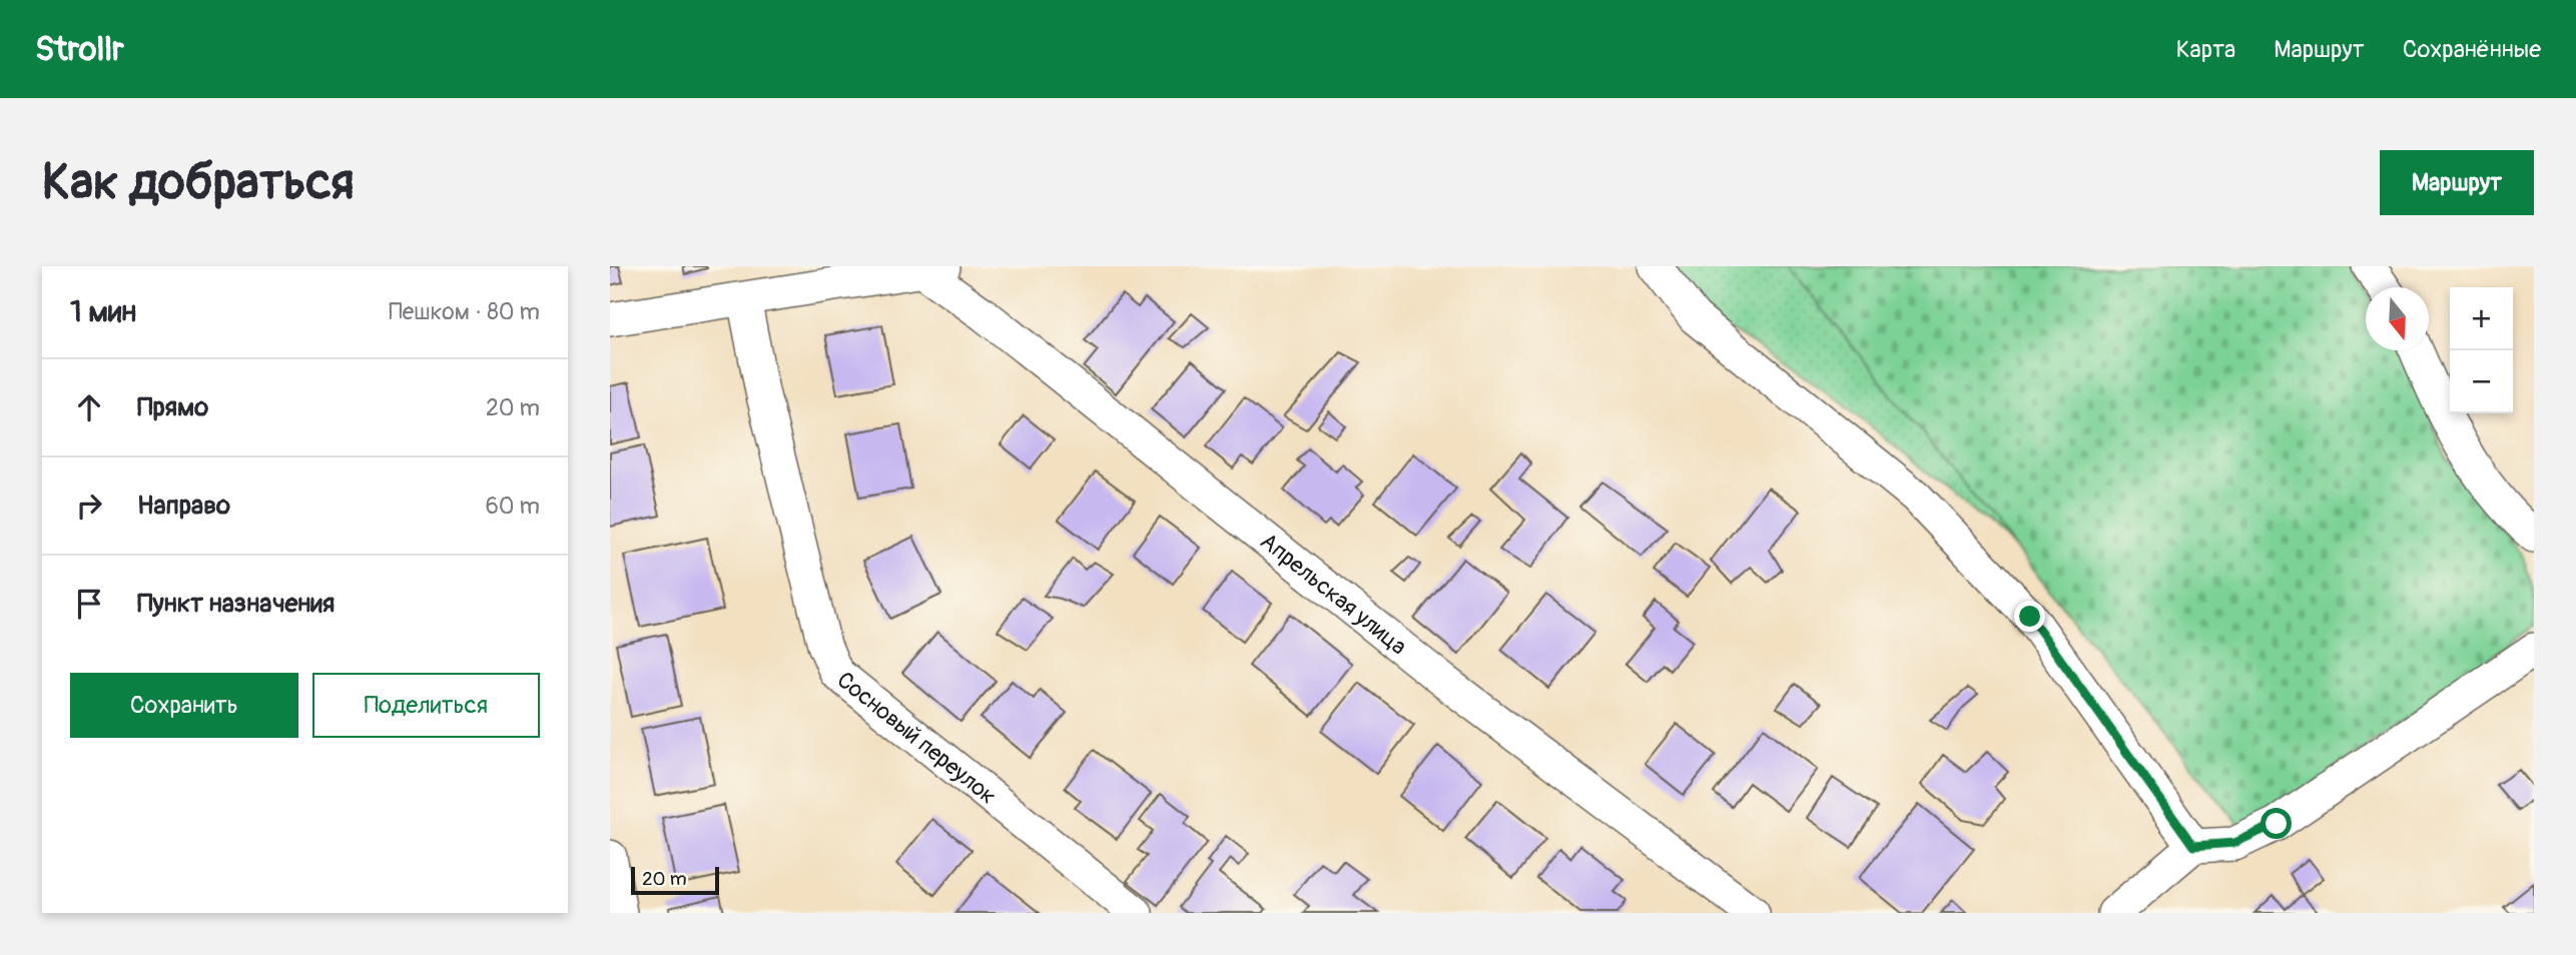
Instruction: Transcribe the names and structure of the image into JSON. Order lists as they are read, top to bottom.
{
  "streets": {
    "street": ["Апрельская улица", "Сосновый переулок"]
  },
  "scale_bar": "20 m",
  "north": "bottom",
  "page": {
    "header": "Strollr",
    "nav": ["Карта", "Маршрут", "Сохранённые"],
    "buttons": [
      "Маршрут",
      ["Сохранить", "Поделиться"]
    ],
    "title": "Как добраться",
    "heading": ["1 мин", "Пешком · 80 m"],
    "map_buttons": ["+", "−"],
    "list": [
      ["Прямо", "20 m"],
      ["Направо", "60 m"],
      "Пункт назначения"
    ],
    "scale": "20 m"
  }
}
